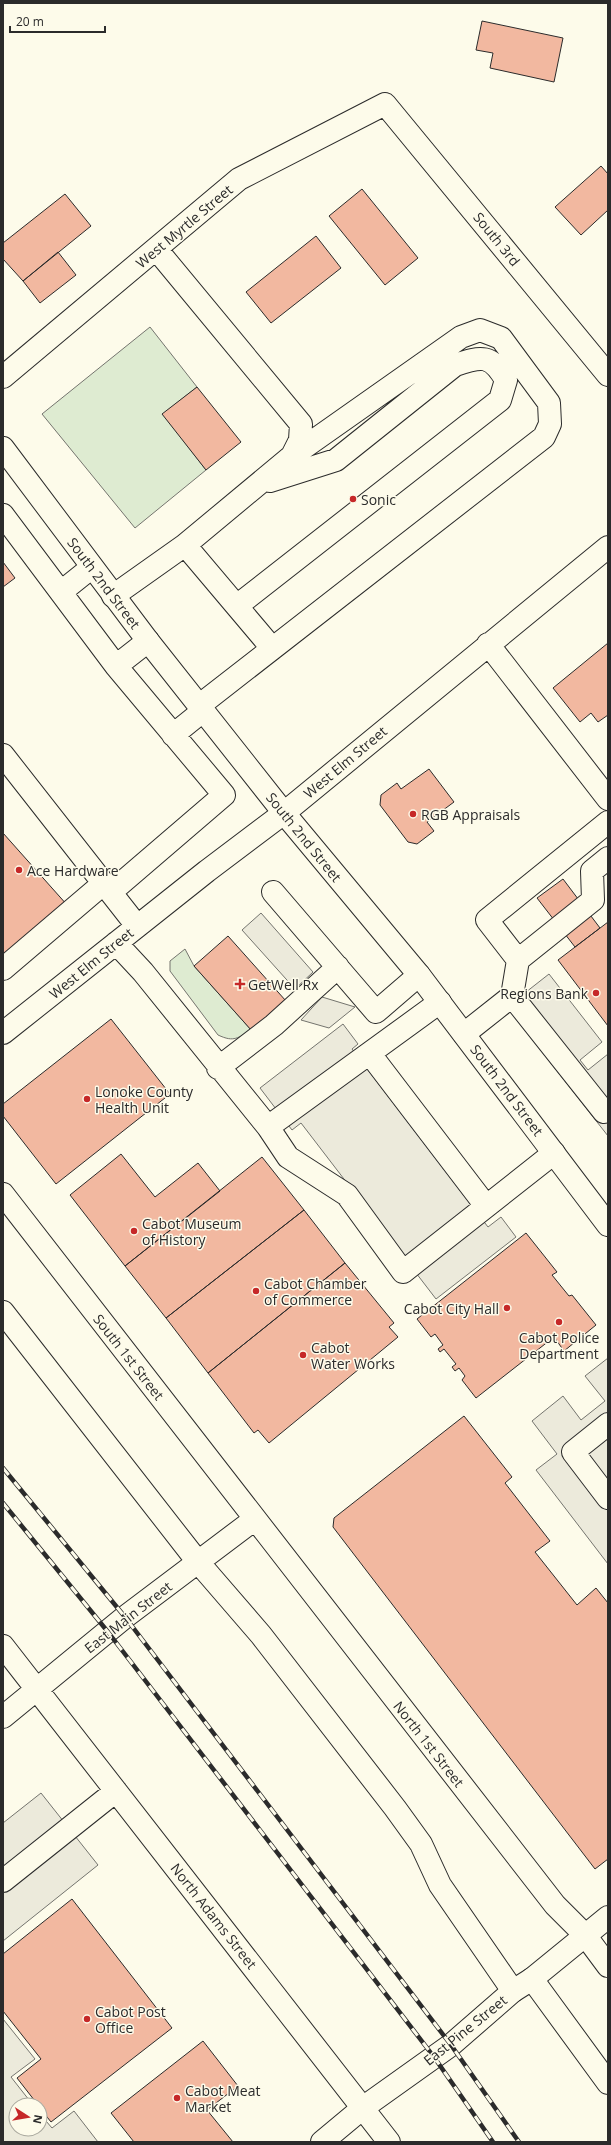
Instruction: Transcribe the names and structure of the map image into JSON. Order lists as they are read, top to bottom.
{
  "streets": {
    "street": [
      "West Myrtle Street",
      "South 3rd",
      "South 2nd Street",
      "West Elm Street",
      "South 1st Street",
      "East Main Street",
      "North 1st Street",
      "North Adams Street",
      "East Pine Street"
    ]
  },
  "crossings": [
    ["West Myrtle Street", "South 3rd"],
    ["South 2nd Street", "West Elm Street"],
    ["South 1st Street", "East Main Street"],
    ["South 1st Street", "North 1st Street"],
    ["East Main Street", "North 1st Street"],
    ["East Main Street", "North Adams Street"],
    ["North 1st Street", "East Pine Street"],
    ["North Adams Street", "East Pine Street"]
  ],
  "places": {
    "other": [
      "Sonic",
      "RGB Appraisals",
      "Ace Hardware",
      "Regions Bank",
      "Lonoke County Health Unit",
      "Cabot Museum of History",
      "Cabot Chamber of Commerce",
      "Cabot City Hall",
      "Cabot Police Department",
      "Cabot Water Works",
      "Cabot Post Office",
      "Cabot Meat Market"
    ],
    "health": ["GetWell Rx"]
  },
  "scale_bar": "20 m",
  "north": "right"
}
